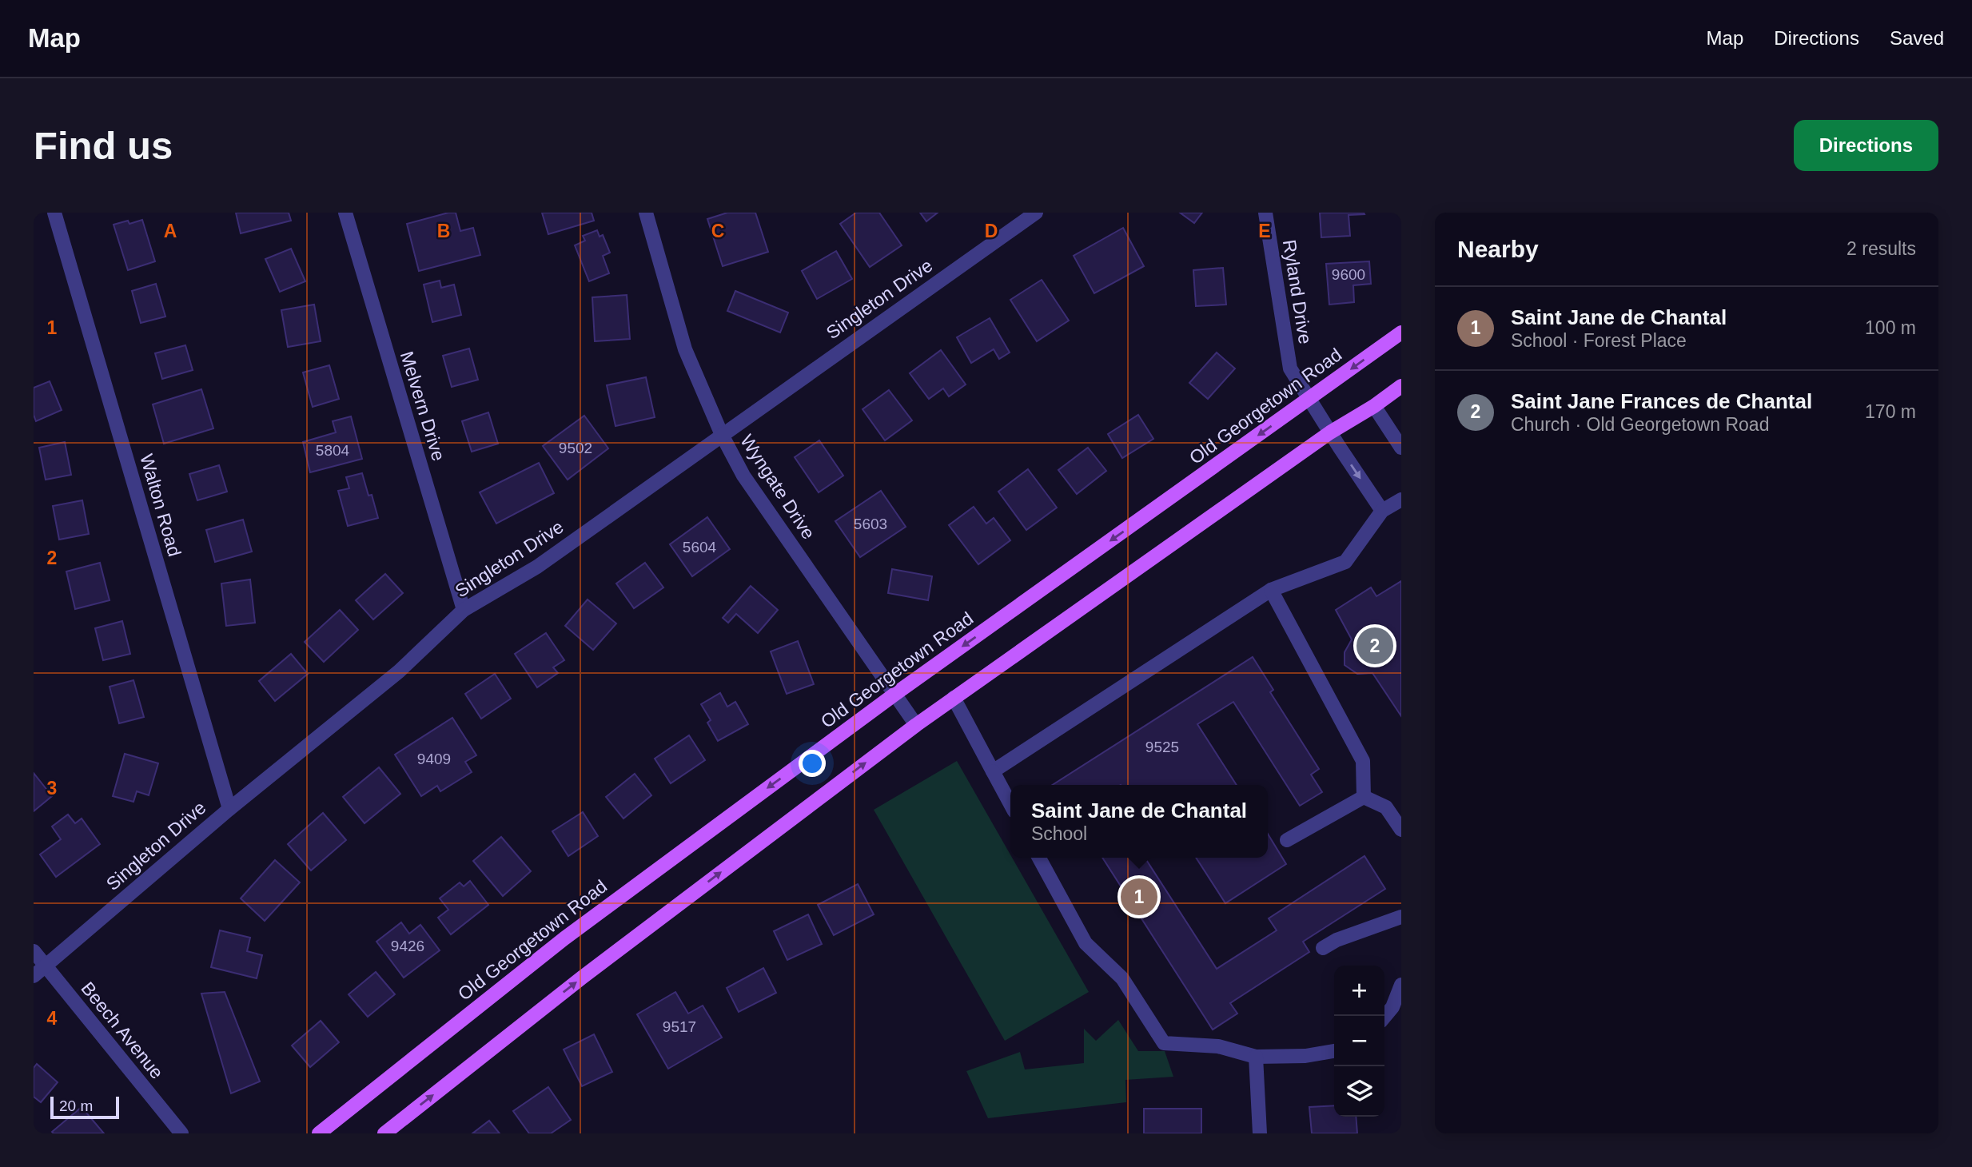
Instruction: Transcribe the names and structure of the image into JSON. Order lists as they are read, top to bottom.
{
  "streets": {
    "main road": ["Old Georgetown Road"],
    "street": [
      "Ryland Drive",
      "Singleton Drive",
      "Melvern Drive",
      "Wyngate Drive",
      "Walton Road",
      "Beech Avenue"
    ]
  },
  "crossings": [
    ["Ryland Drive", "Old Georgetown Road"],
    ["Singleton Drive", "Melvern Drive"],
    ["Singleton Drive", "Wyngate Drive"],
    ["Singleton Drive", "Walton Road"],
    ["Singleton Drive", "Beech Avenue"],
    ["Old Georgetown Road", "Wyngate Drive"]
  ],
  "house_numbers": [
    "9600",
    "9502",
    "5804",
    "5603",
    "5604",
    "9525",
    "9409",
    "9426",
    "9517"
  ],
  "scale_bar": "20 m",
  "page": {
    "header": "Map",
    "nav": ["Map", "Directions", "Saved"],
    "buttons": "Directions",
    "title": "Find us",
    "heading": ["Nearby", "2 results"],
    "list": [
      {
        "mark": "1",
        "name": "Saint Jane de Chantal",
        "note": "School · Forest Place",
        "value": "100 m"
      },
      {
        "mark": "2",
        "name": "Saint Jane Frances de Chantal",
        "note": "Church · Old Georgetown Road",
        "value": "170 m"
      }
    ],
    "pins": ["2", "1"],
    "popup": ["Saint Jane de Chantal", "School"],
    "map_buttons": ["+", "−"],
    "scale": "20 m"
  },
  "grid": {
    "columns": [
      "A",
      "B",
      "C",
      "D",
      "E"
    ],
    "rows": [
      "1",
      "2",
      "3",
      "4"
    ]
  }
}
